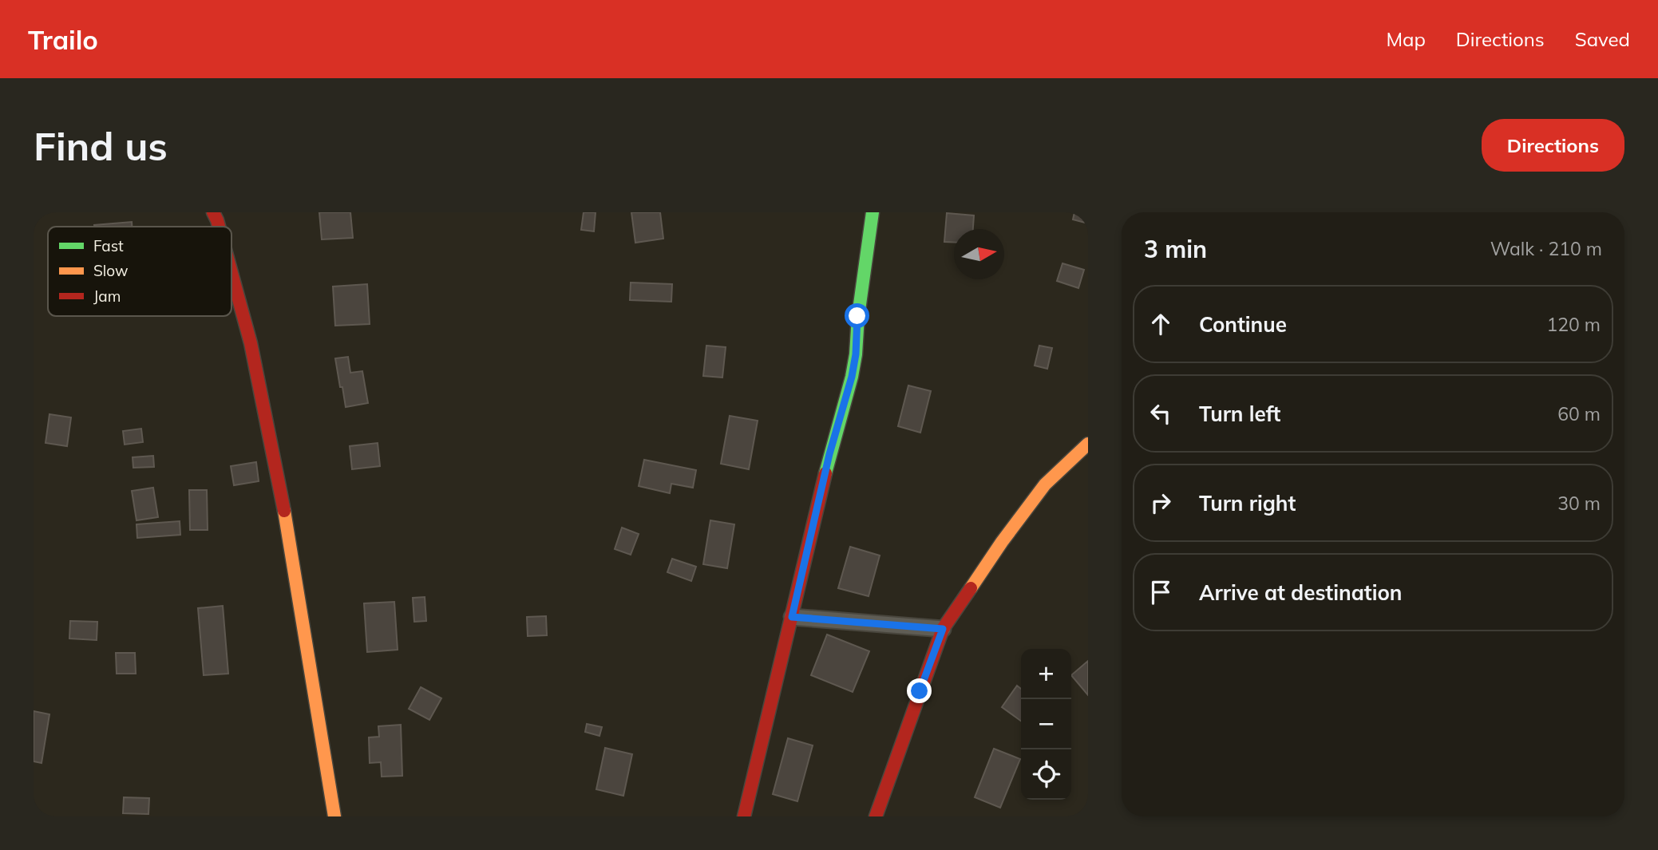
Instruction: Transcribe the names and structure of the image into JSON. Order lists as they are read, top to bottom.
{
  "legend": ["Fast", "Slow", "Jam"],
  "north": "right",
  "page": {
    "header": "Trailo",
    "nav": ["Map", "Directions", "Saved"],
    "buttons": "Directions",
    "title": "Find us",
    "heading": ["3 min", "Walk · 210 m"],
    "list": [
      ["Continue", "120 m"],
      ["Turn left", "60 m"],
      ["Turn right", "30 m"],
      "Arrive at destination"
    ],
    "map_buttons": ["+", "−"]
  }
}
